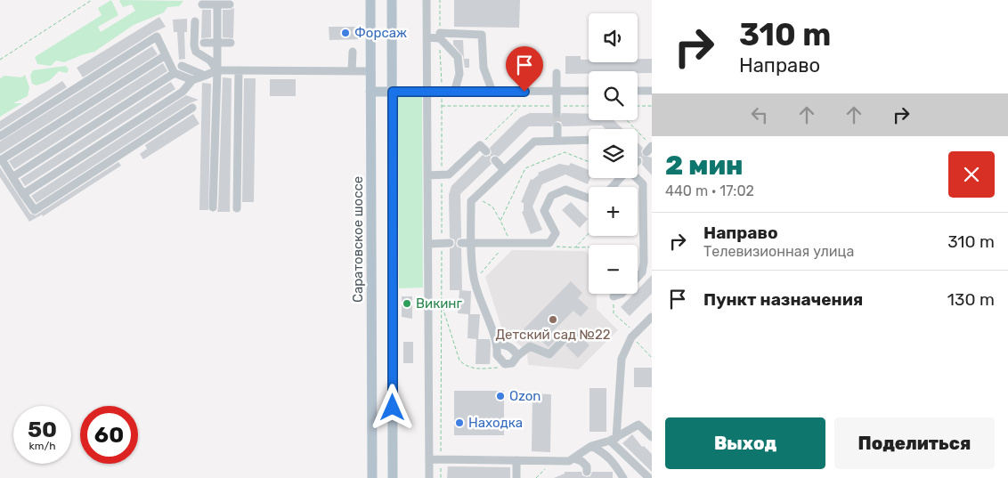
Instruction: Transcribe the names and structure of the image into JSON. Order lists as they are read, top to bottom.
{
  "streets": {
    "main road": ["Саратовское шоссе"]
  },
  "places": [
    "Форсаж",
    "Викинг",
    "Детский сад №22",
    "Ozon",
    "Находка"
  ],
  "page": {
    "turn": ["310 m", "Направо"],
    "map_buttons": ["+", "−"],
    "heading": ["2 мин", "440 m · 17:02"],
    "list": [
      {
        "name": "Направо",
        "note": "Телевизионная улица",
        "value": "310 m"
      },
      {
        "name": "Пункт назначения",
        "value": "130 m"
      }
    ],
    "speed": "50 km/h",
    "limit": "60",
    "buttons": ["Выход", "Поделиться"]
  }
}
